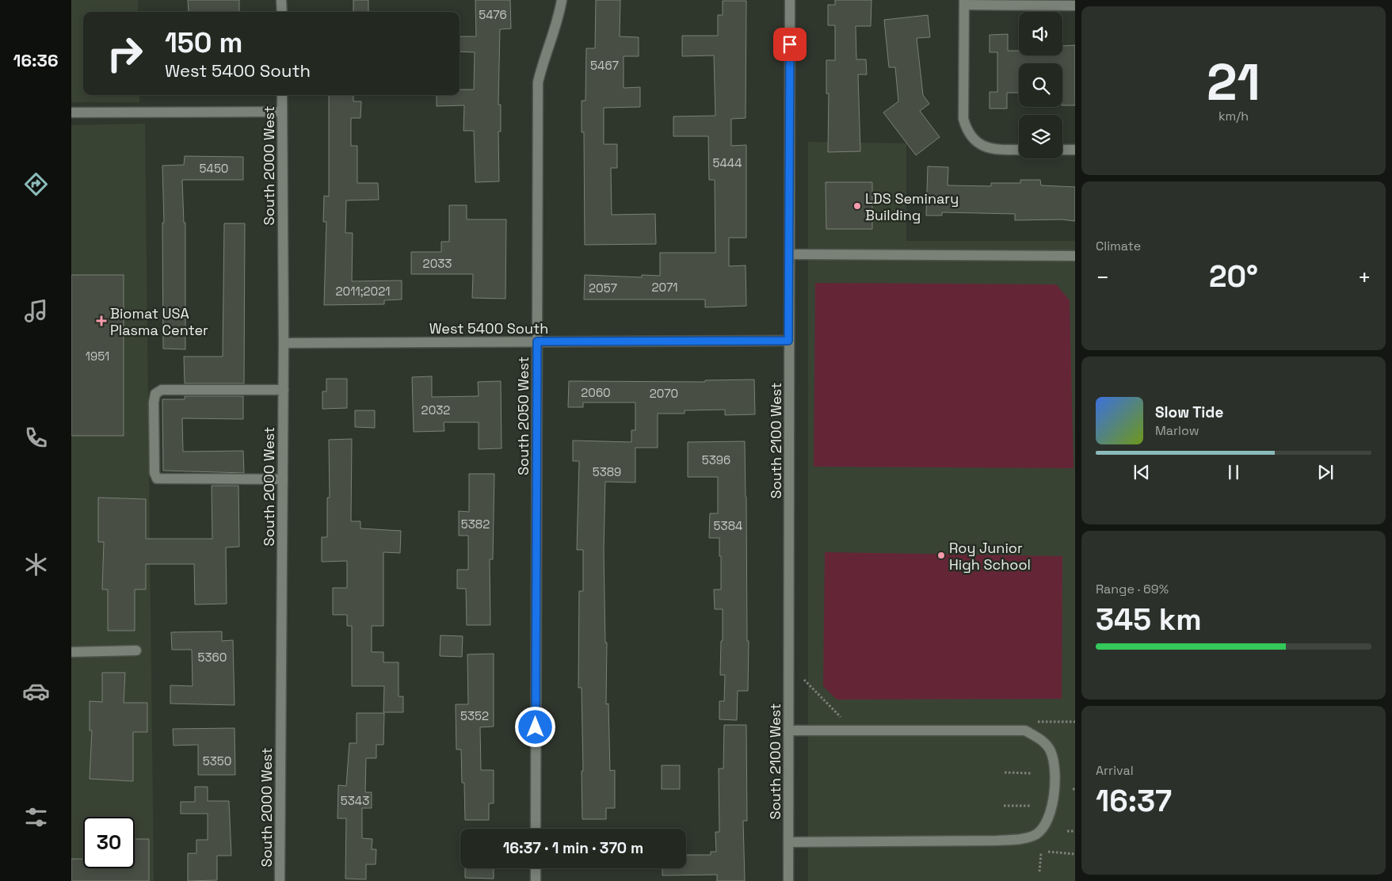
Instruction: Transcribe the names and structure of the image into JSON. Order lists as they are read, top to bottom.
{
  "streets": {
    "street": [
      "South 2000 West",
      "West 5400 South",
      "South 2050 West",
      "South 2100 West"
    ]
  },
  "crossings": [
    ["South 2000 West", "West 5400 South"],
    ["West 5400 South", "South 2050 West"],
    ["West 5400 South", "South 2100 West"]
  ],
  "places": {
    "other": ["LDS Seminary Building", "Roy Junior High School"],
    "health": ["Biomat USA Plasma Center"]
  },
  "house_numbers": [
    "5476",
    "5467",
    "5444",
    "5450",
    "2033",
    "2071",
    "2057",
    "2011;2021",
    "1951",
    "2060",
    "2070",
    "2032",
    "5396",
    "5389",
    "5382",
    "5384",
    "5360",
    "5352",
    "5350",
    "5343"
  ],
  "page": {
    "tabs": "16:36",
    "tile": [
      ["21", "km/h"],
      "Climate",
      ["Range · 69%", "345 km"],
      ["Arrival", "16:37"]
    ],
    "turn": ["150 m", "West 5400 South"],
    "heat": ["−", "20°", "+"],
    "song": ["Slow Tide", "Marlow"],
    "limit": "30",
    "trip": "16:37 · 1 min · 370 m"
  }
}
